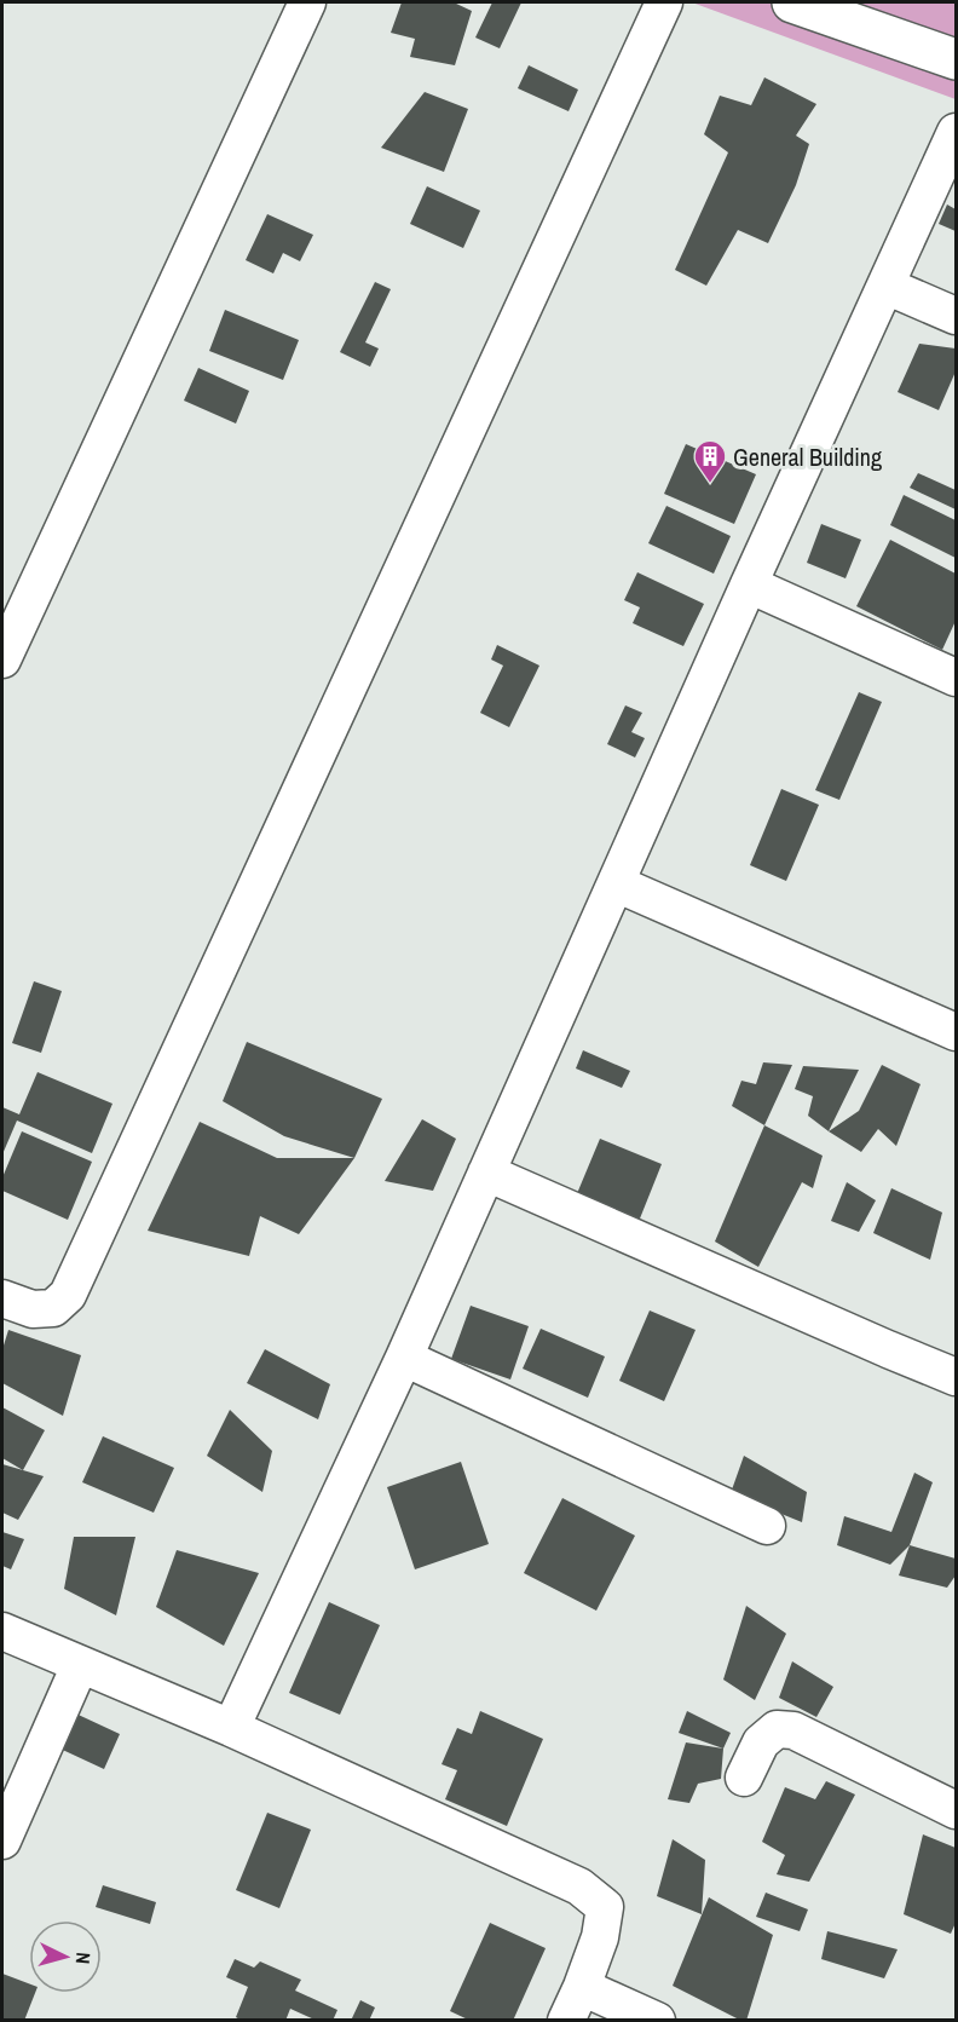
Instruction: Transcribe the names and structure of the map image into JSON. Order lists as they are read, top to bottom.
{
  "places": {
    "building": ["General Building"]
  },
  "north": "right"
}
